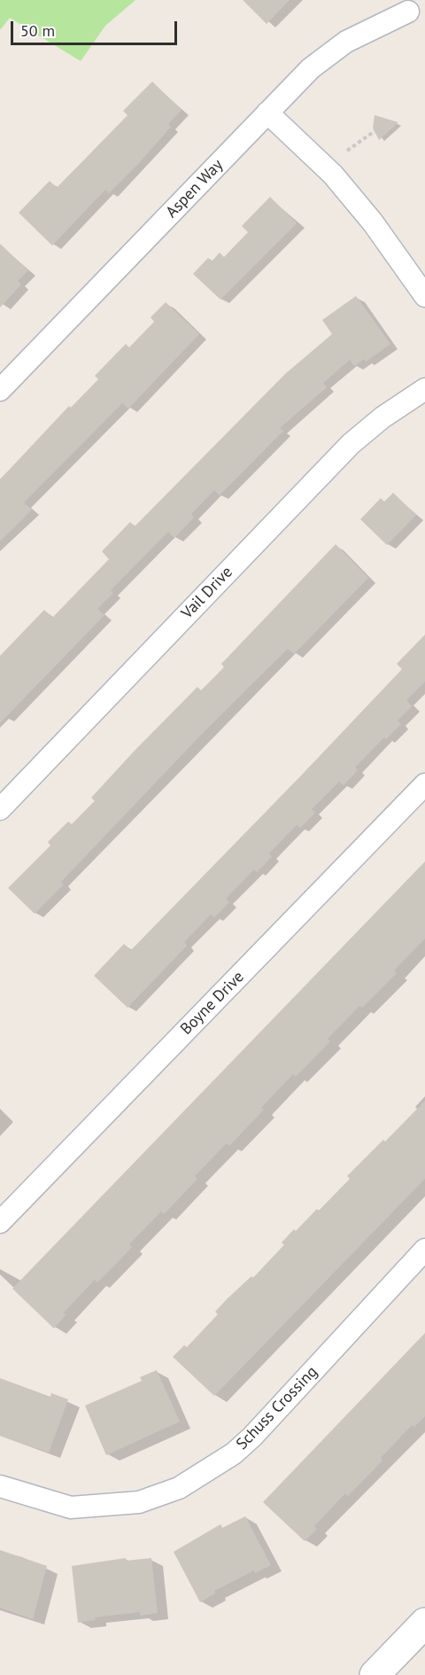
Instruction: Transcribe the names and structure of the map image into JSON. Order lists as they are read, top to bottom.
{
  "streets": {
    "street": [
      "Aspen Way",
      "Vail Drive",
      "Boyne Drive",
      "Schuss Crossing"
    ]
  },
  "scale_bar": "50 m"
}
